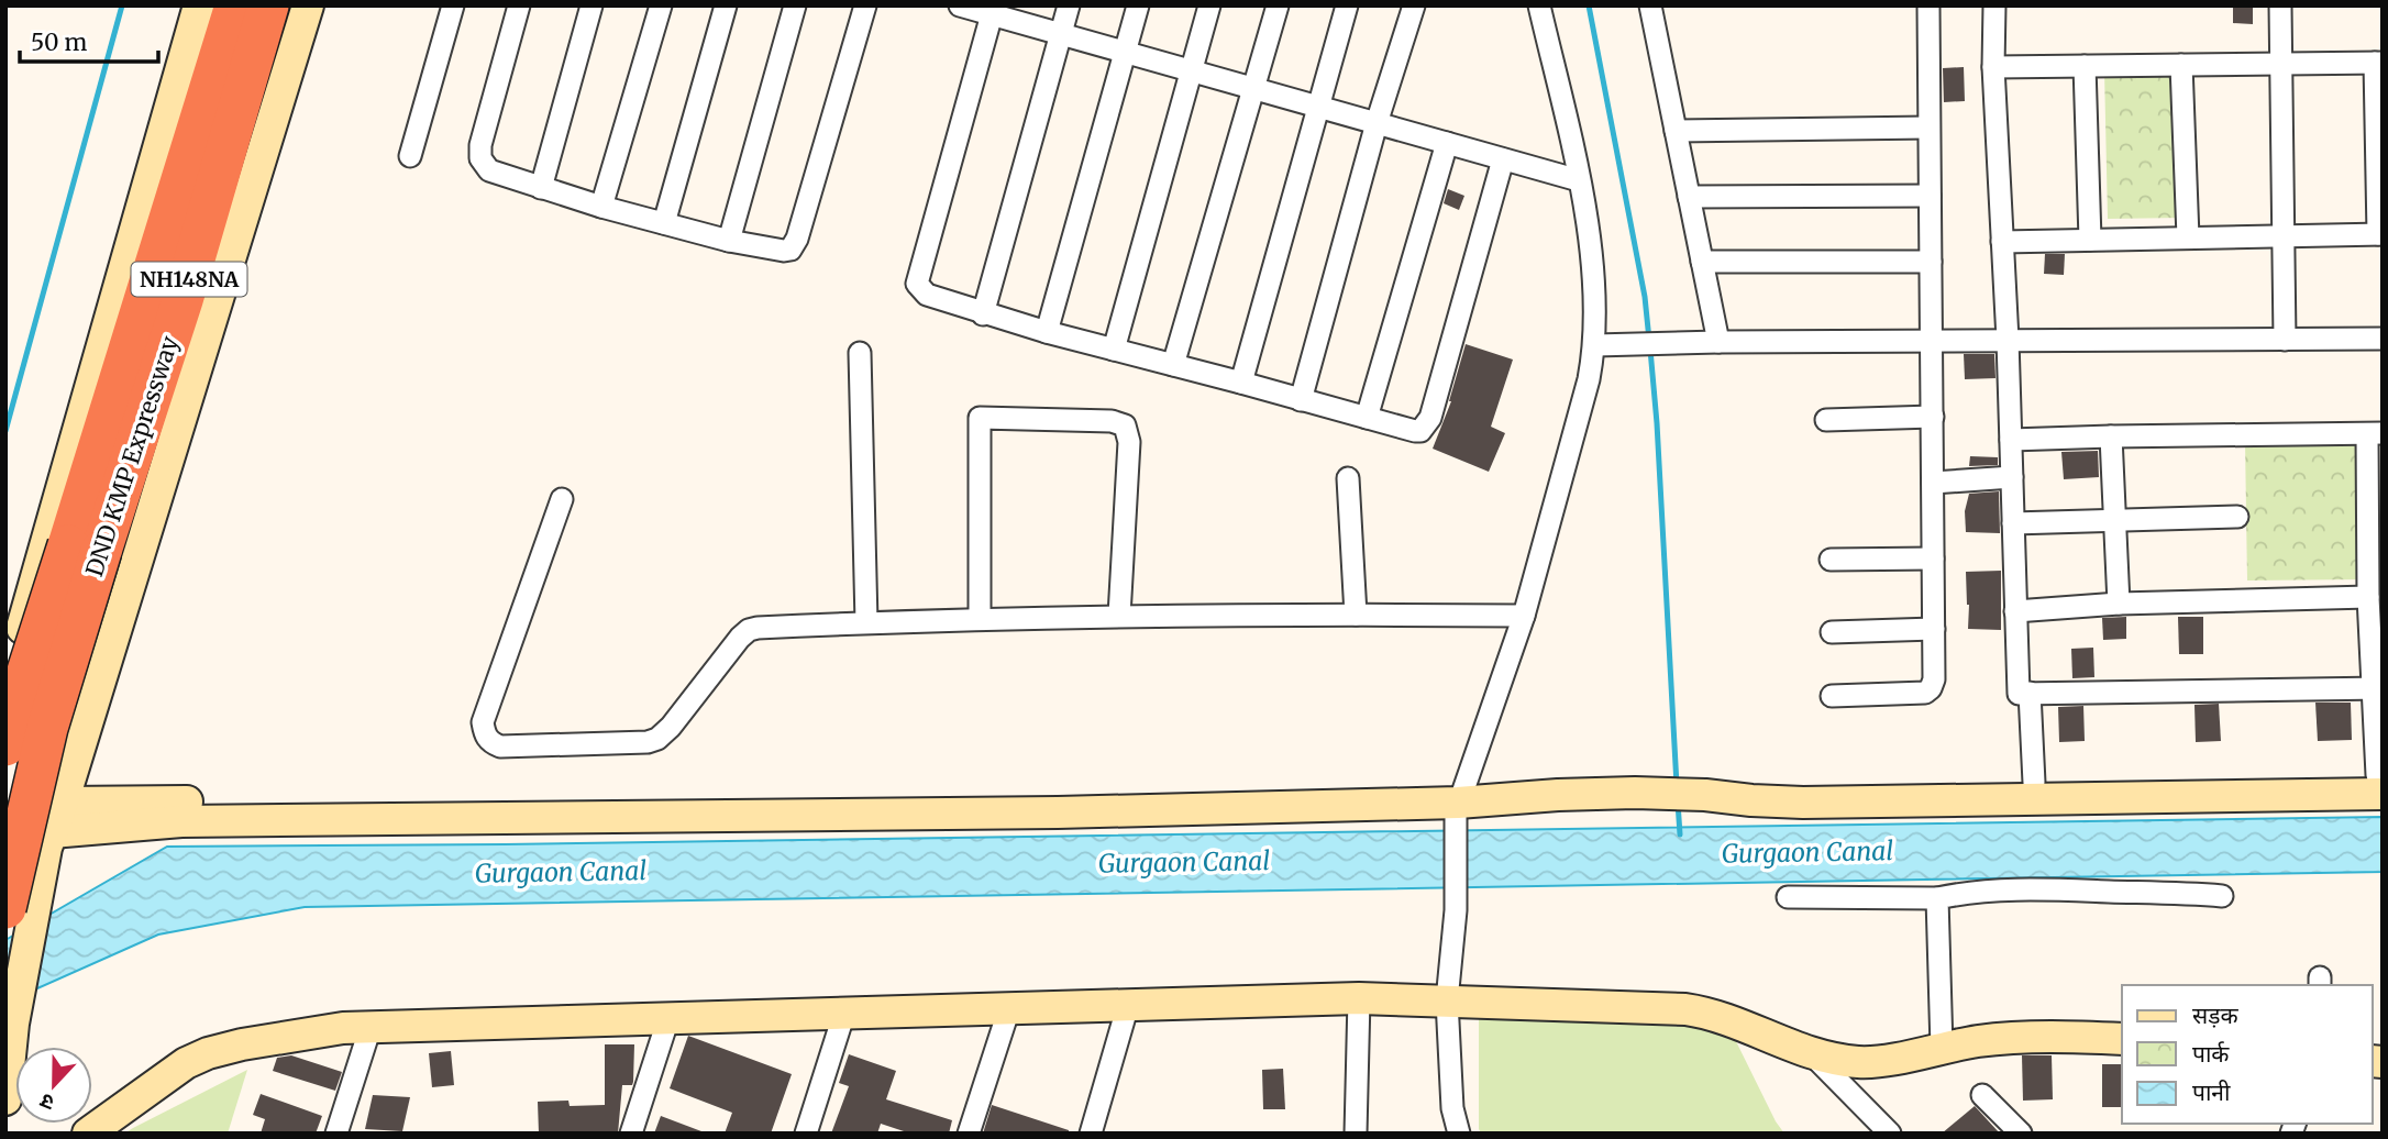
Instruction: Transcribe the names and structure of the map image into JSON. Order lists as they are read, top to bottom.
{
  "streets": {
    "highway": ["NH148NA", "DND KMP Expressway"]
  },
  "water": ["Gurgaon Canal"],
  "legend": ["सड़क", "पार्क", "पानी"],
  "scale_bar": "50 m",
  "north": "bottom"
}
